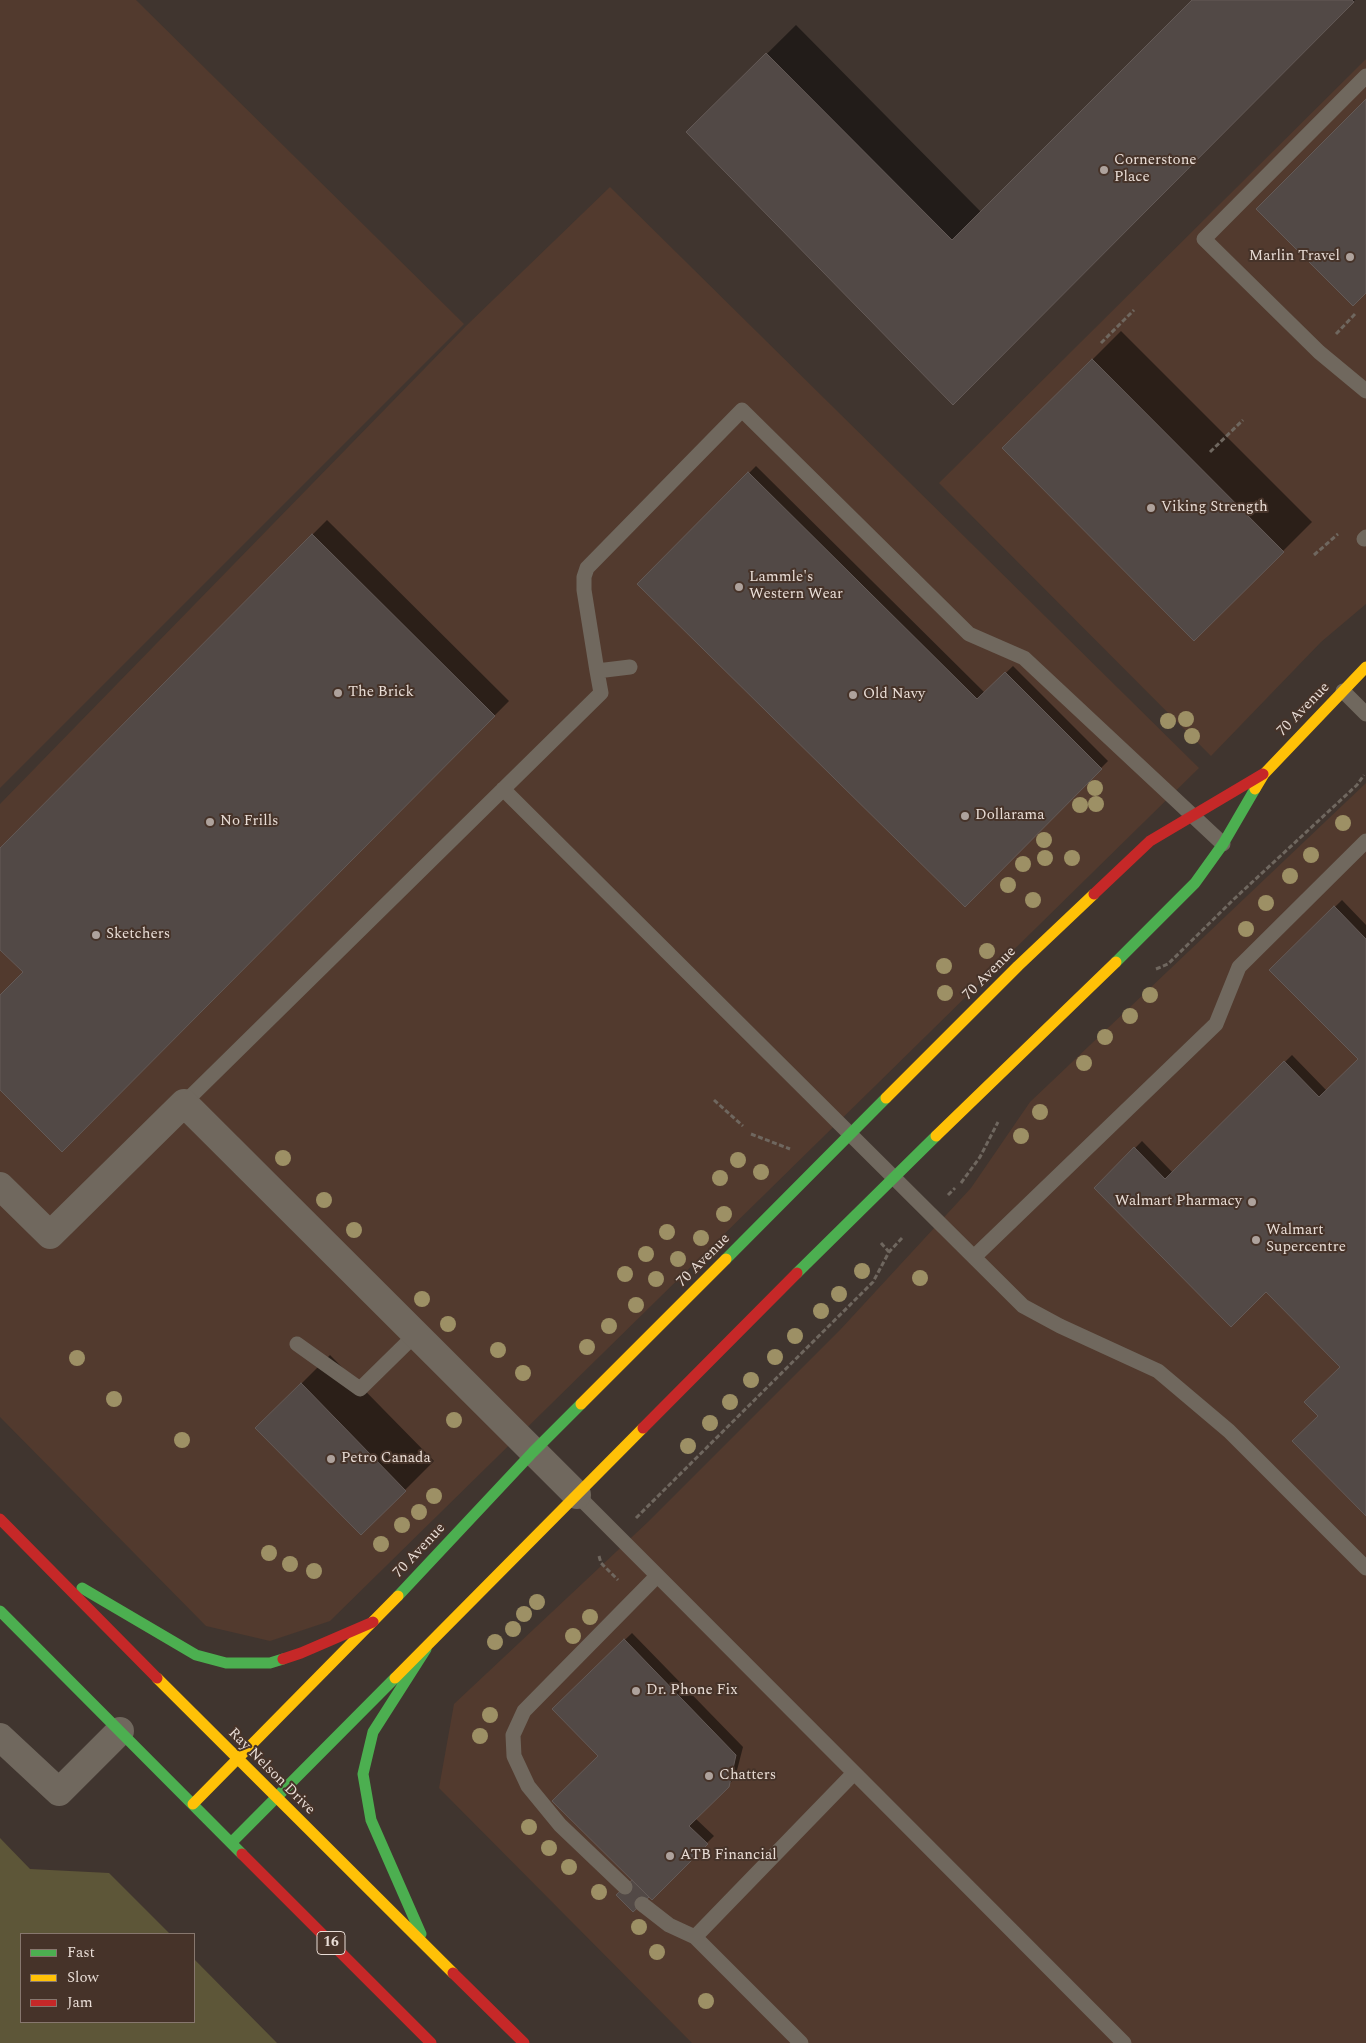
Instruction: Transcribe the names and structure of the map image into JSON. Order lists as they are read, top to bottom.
{
  "streets": {
    "main road": ["70 Avenue", "Ray Nelson Drive", "16"]
  },
  "crossings": [
    ["70 Avenue", "Ray Nelson Drive"],
    ["70 Avenue", "16"]
  ],
  "places": [
    "Cornerstone Place",
    "Marlin Travel",
    "Viking Strength",
    "Lammle's Western Wear",
    "The Brick",
    "Old Navy",
    "Dollarama",
    "No Frills",
    "Sketchers",
    "Walmart Pharmacy",
    "Walmart Supercentre",
    "Petro Canada",
    "Dr. Phone Fix",
    "Chatters",
    "ATB Financial"
  ],
  "legend": ["Fast", "Slow", "Jam"]
}
